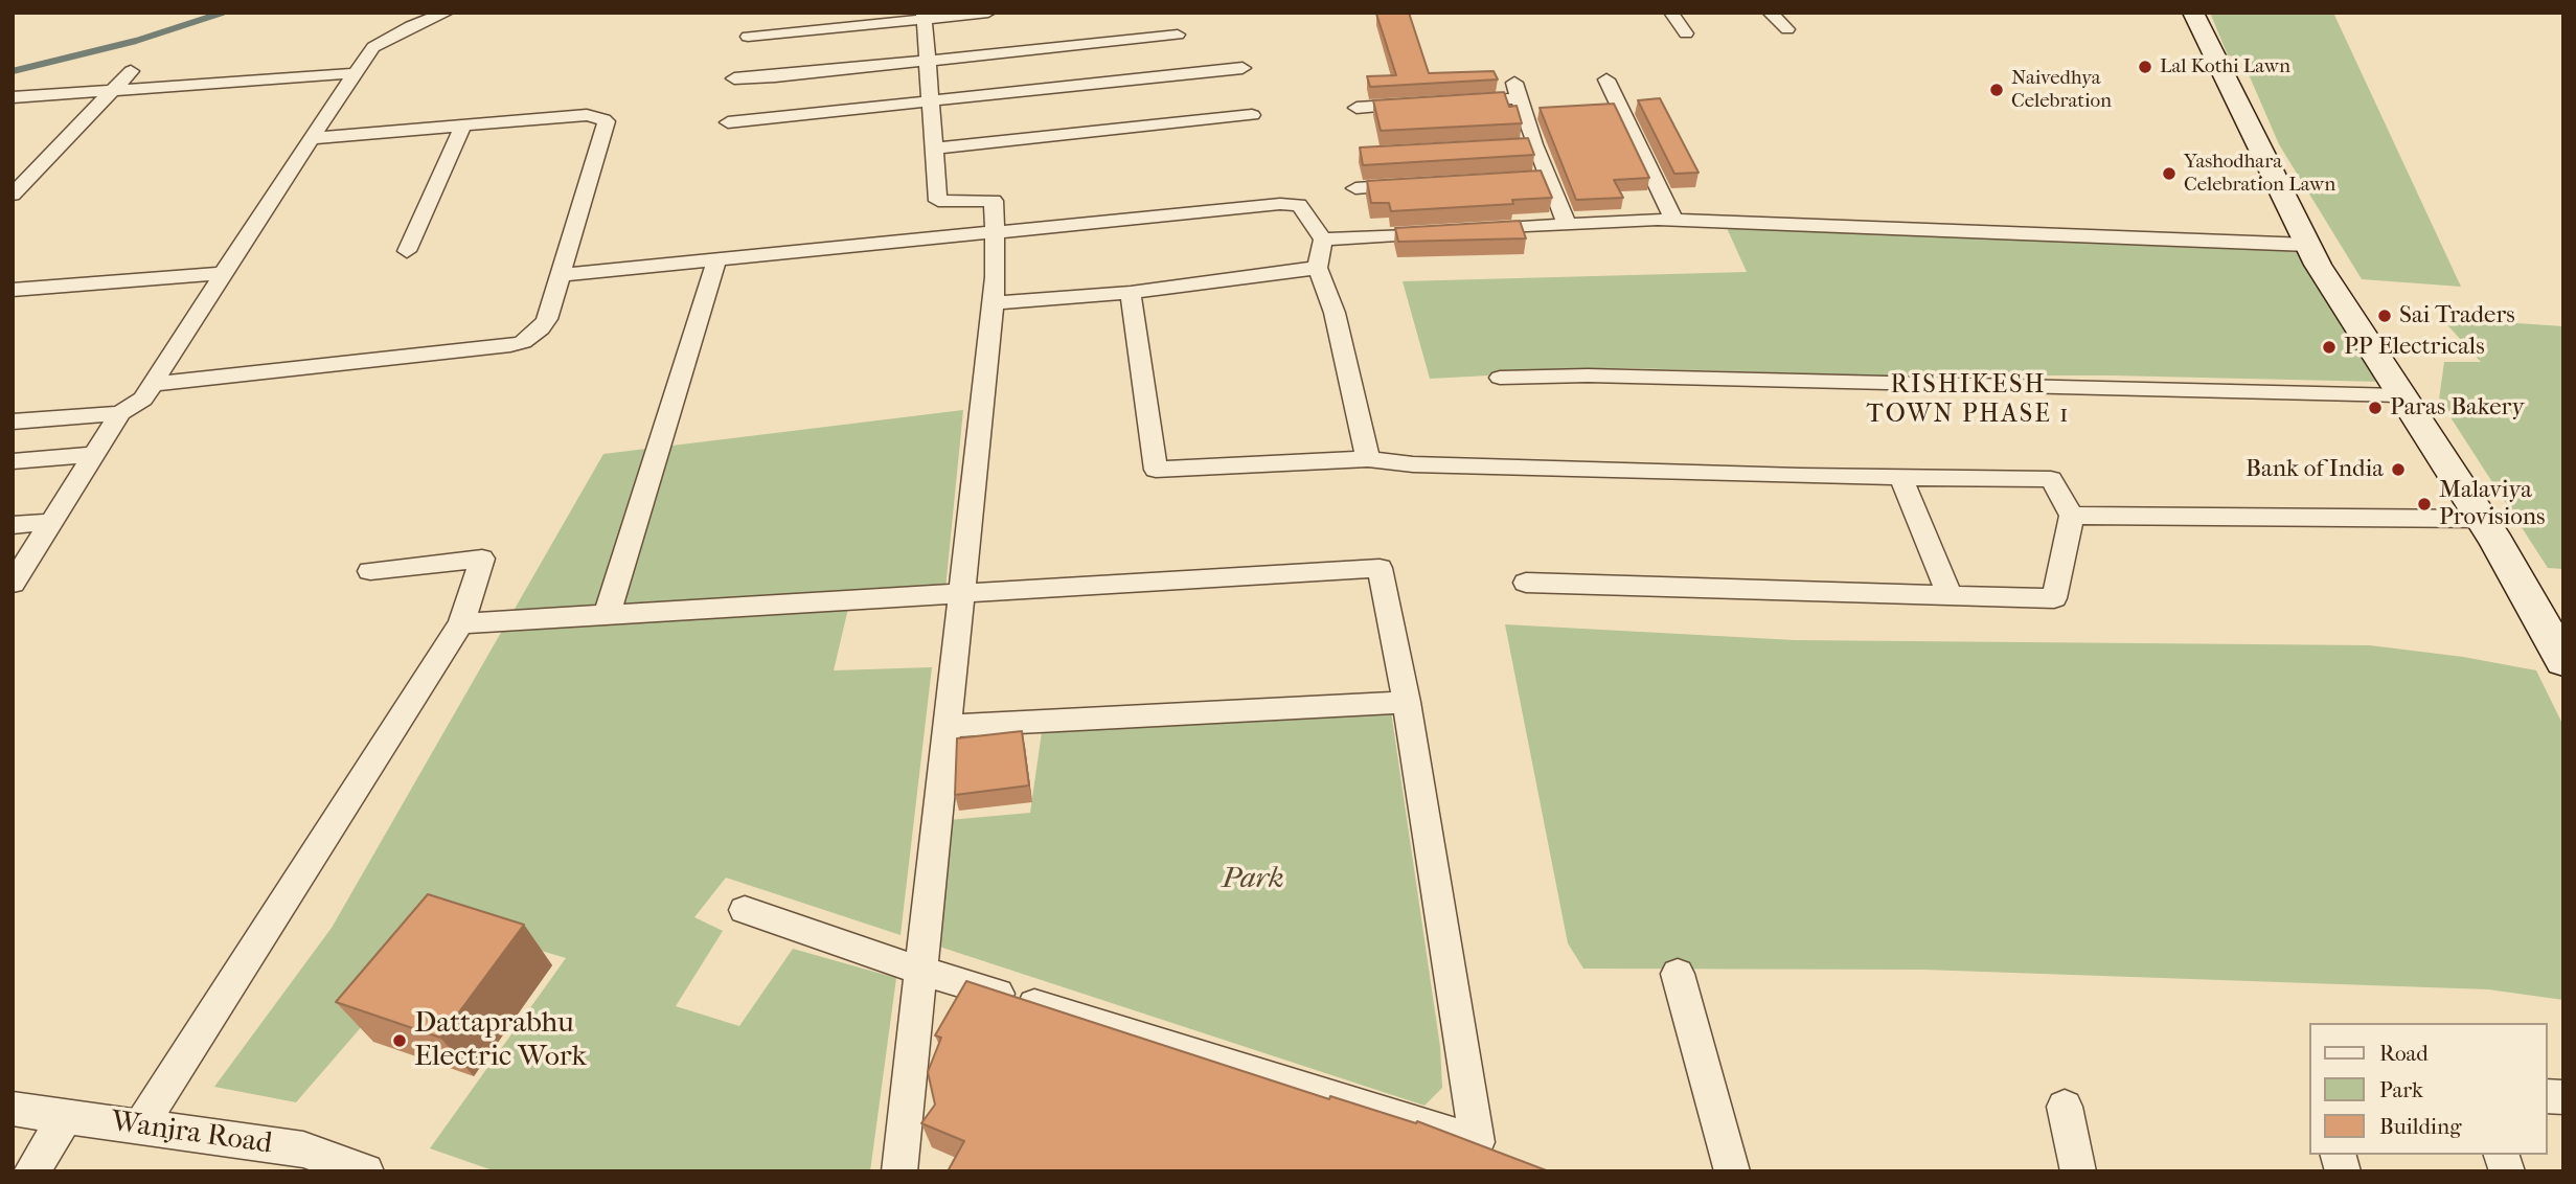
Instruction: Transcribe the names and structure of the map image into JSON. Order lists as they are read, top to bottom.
{
  "streets": {
    "street": ["Wanjra Road"]
  },
  "districts": ["RISHIKESH TOWN PHASE 1"],
  "parks": ["Park"],
  "places": [
    "Lal Kothi Lawn",
    "Naivedhya Celebration",
    "Yashodhara Celebration Lawn",
    "Sai Traders",
    "PP Electricals",
    "Paras Bakery",
    "Bank of India",
    "Malaviya Provisions",
    "Dattaprabhu Electric Work"
  ],
  "legend": ["Road", "Park", "Building"]
}
